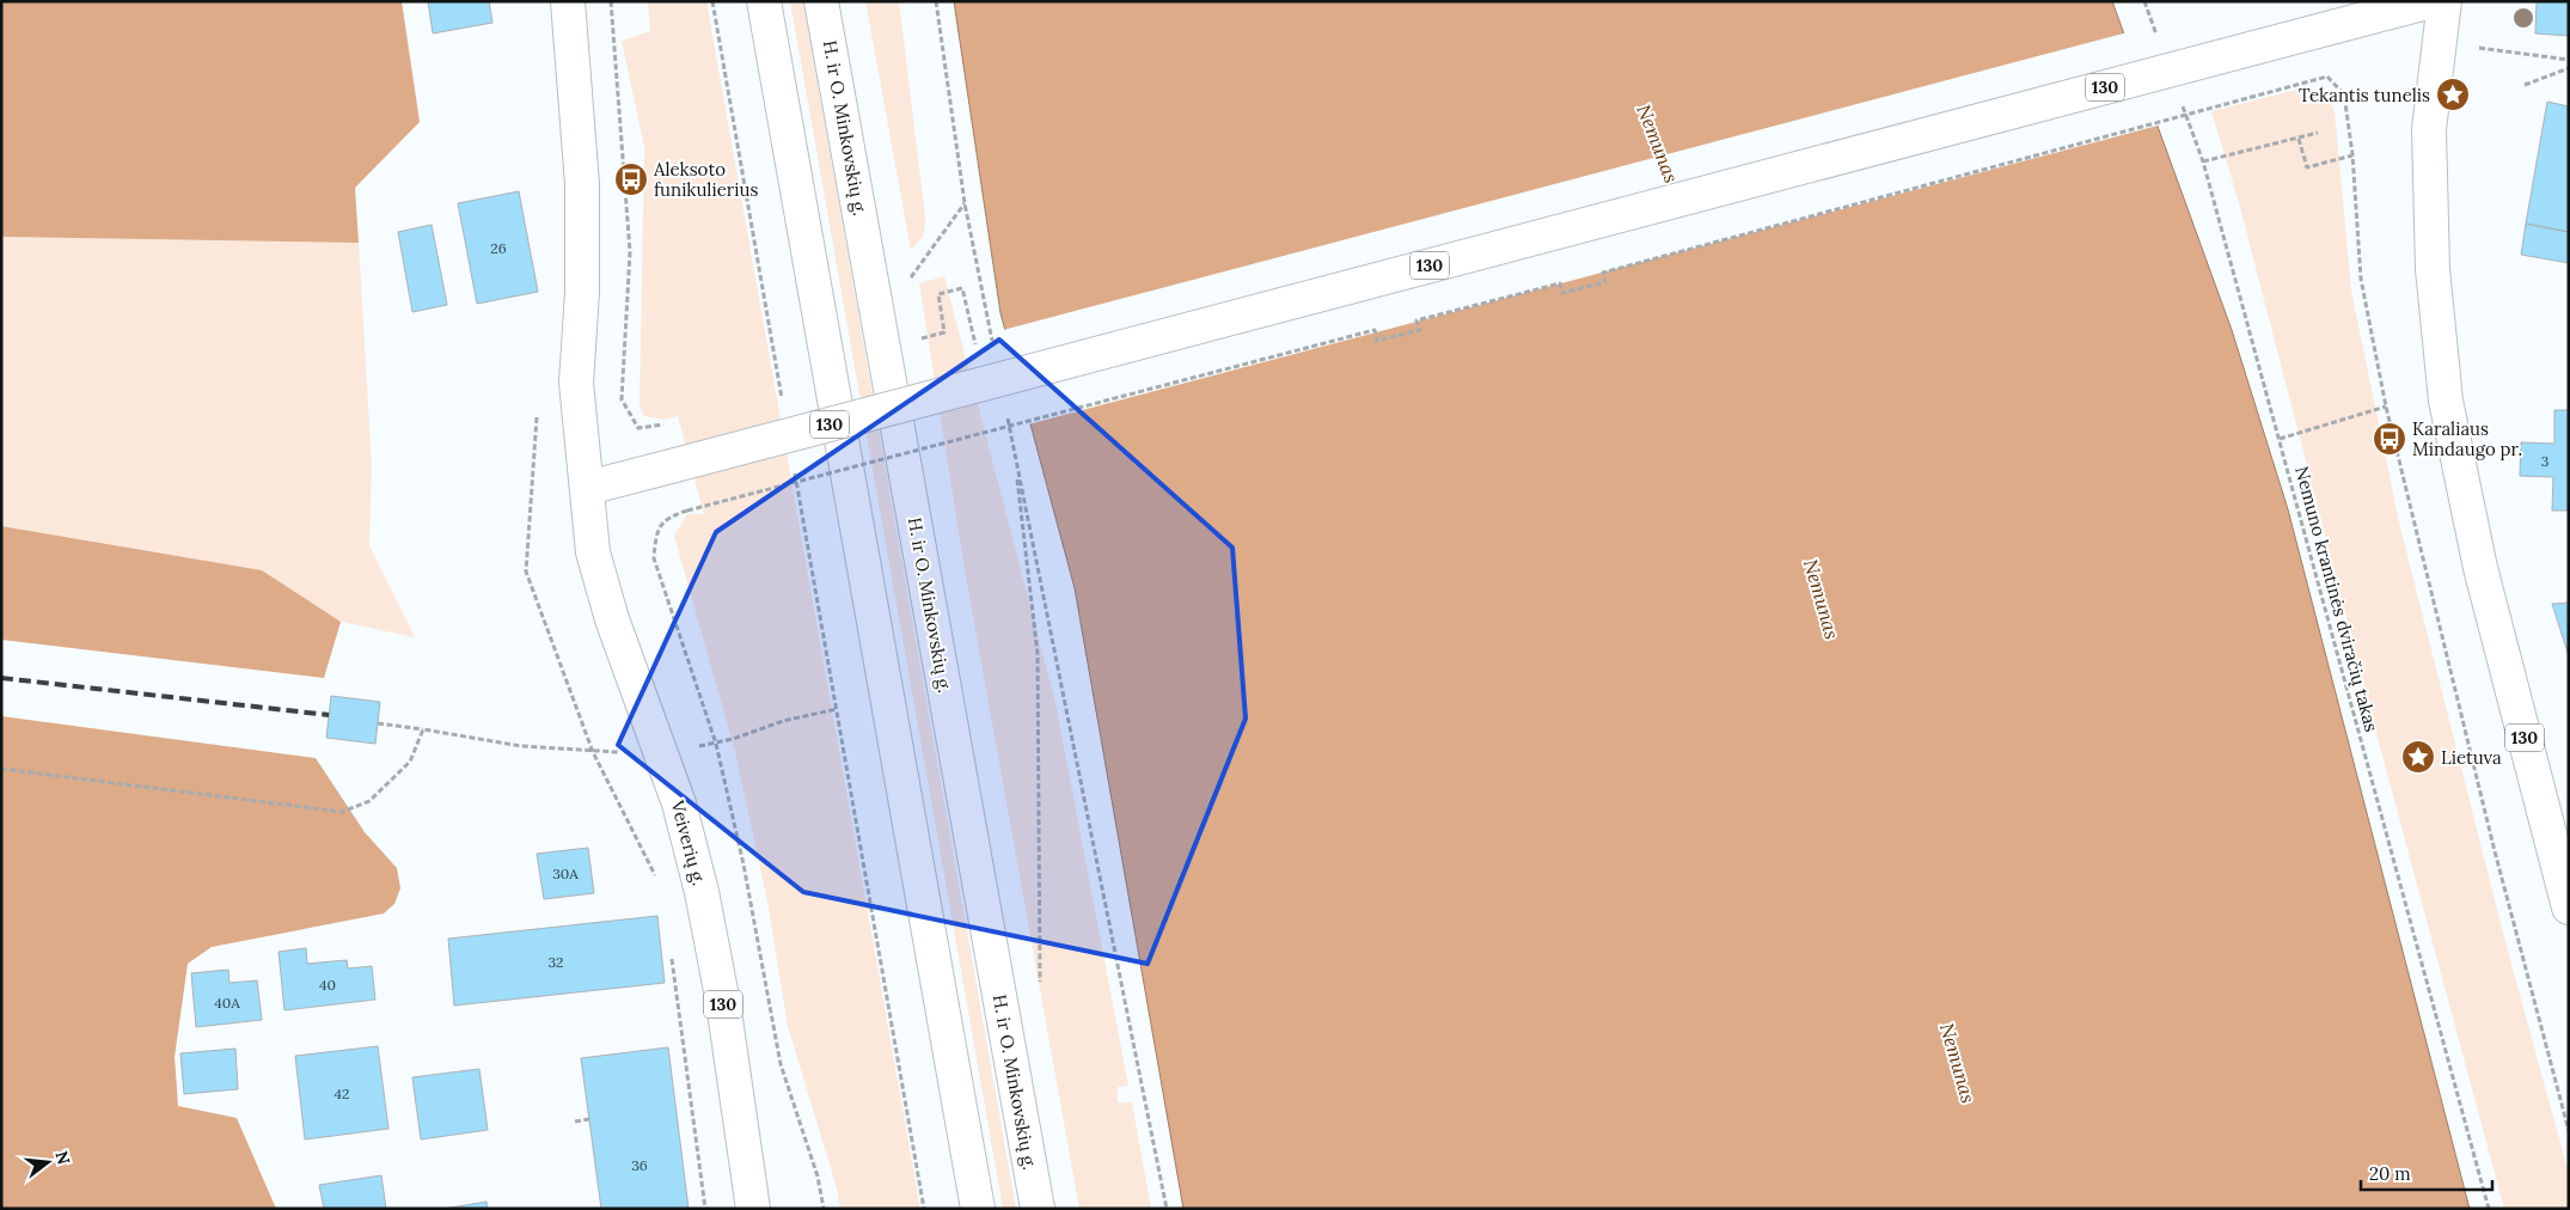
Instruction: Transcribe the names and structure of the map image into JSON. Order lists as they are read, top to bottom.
{
  "streets": {
    "main road": ["130", "H. ir O. Minkovskių g.", "Veiverių g."],
    "path": ["Nemuno krantinės dviračių takas"]
  },
  "crossings": [
    ["130", "Veiverių g."]
  ],
  "water": ["Nemunas"],
  "places": {
    "place": ["Tekantis tunelis", "Lietuva"],
    "bus stop": ["Aleksoto funikulierius", "Karaliaus Mindaugo pr."]
  },
  "house_numbers": [
    "26",
    "3",
    "30A",
    "32",
    "40",
    "40A",
    "42",
    "36"
  ],
  "scale_bar": "20 m",
  "north": "right"
}
